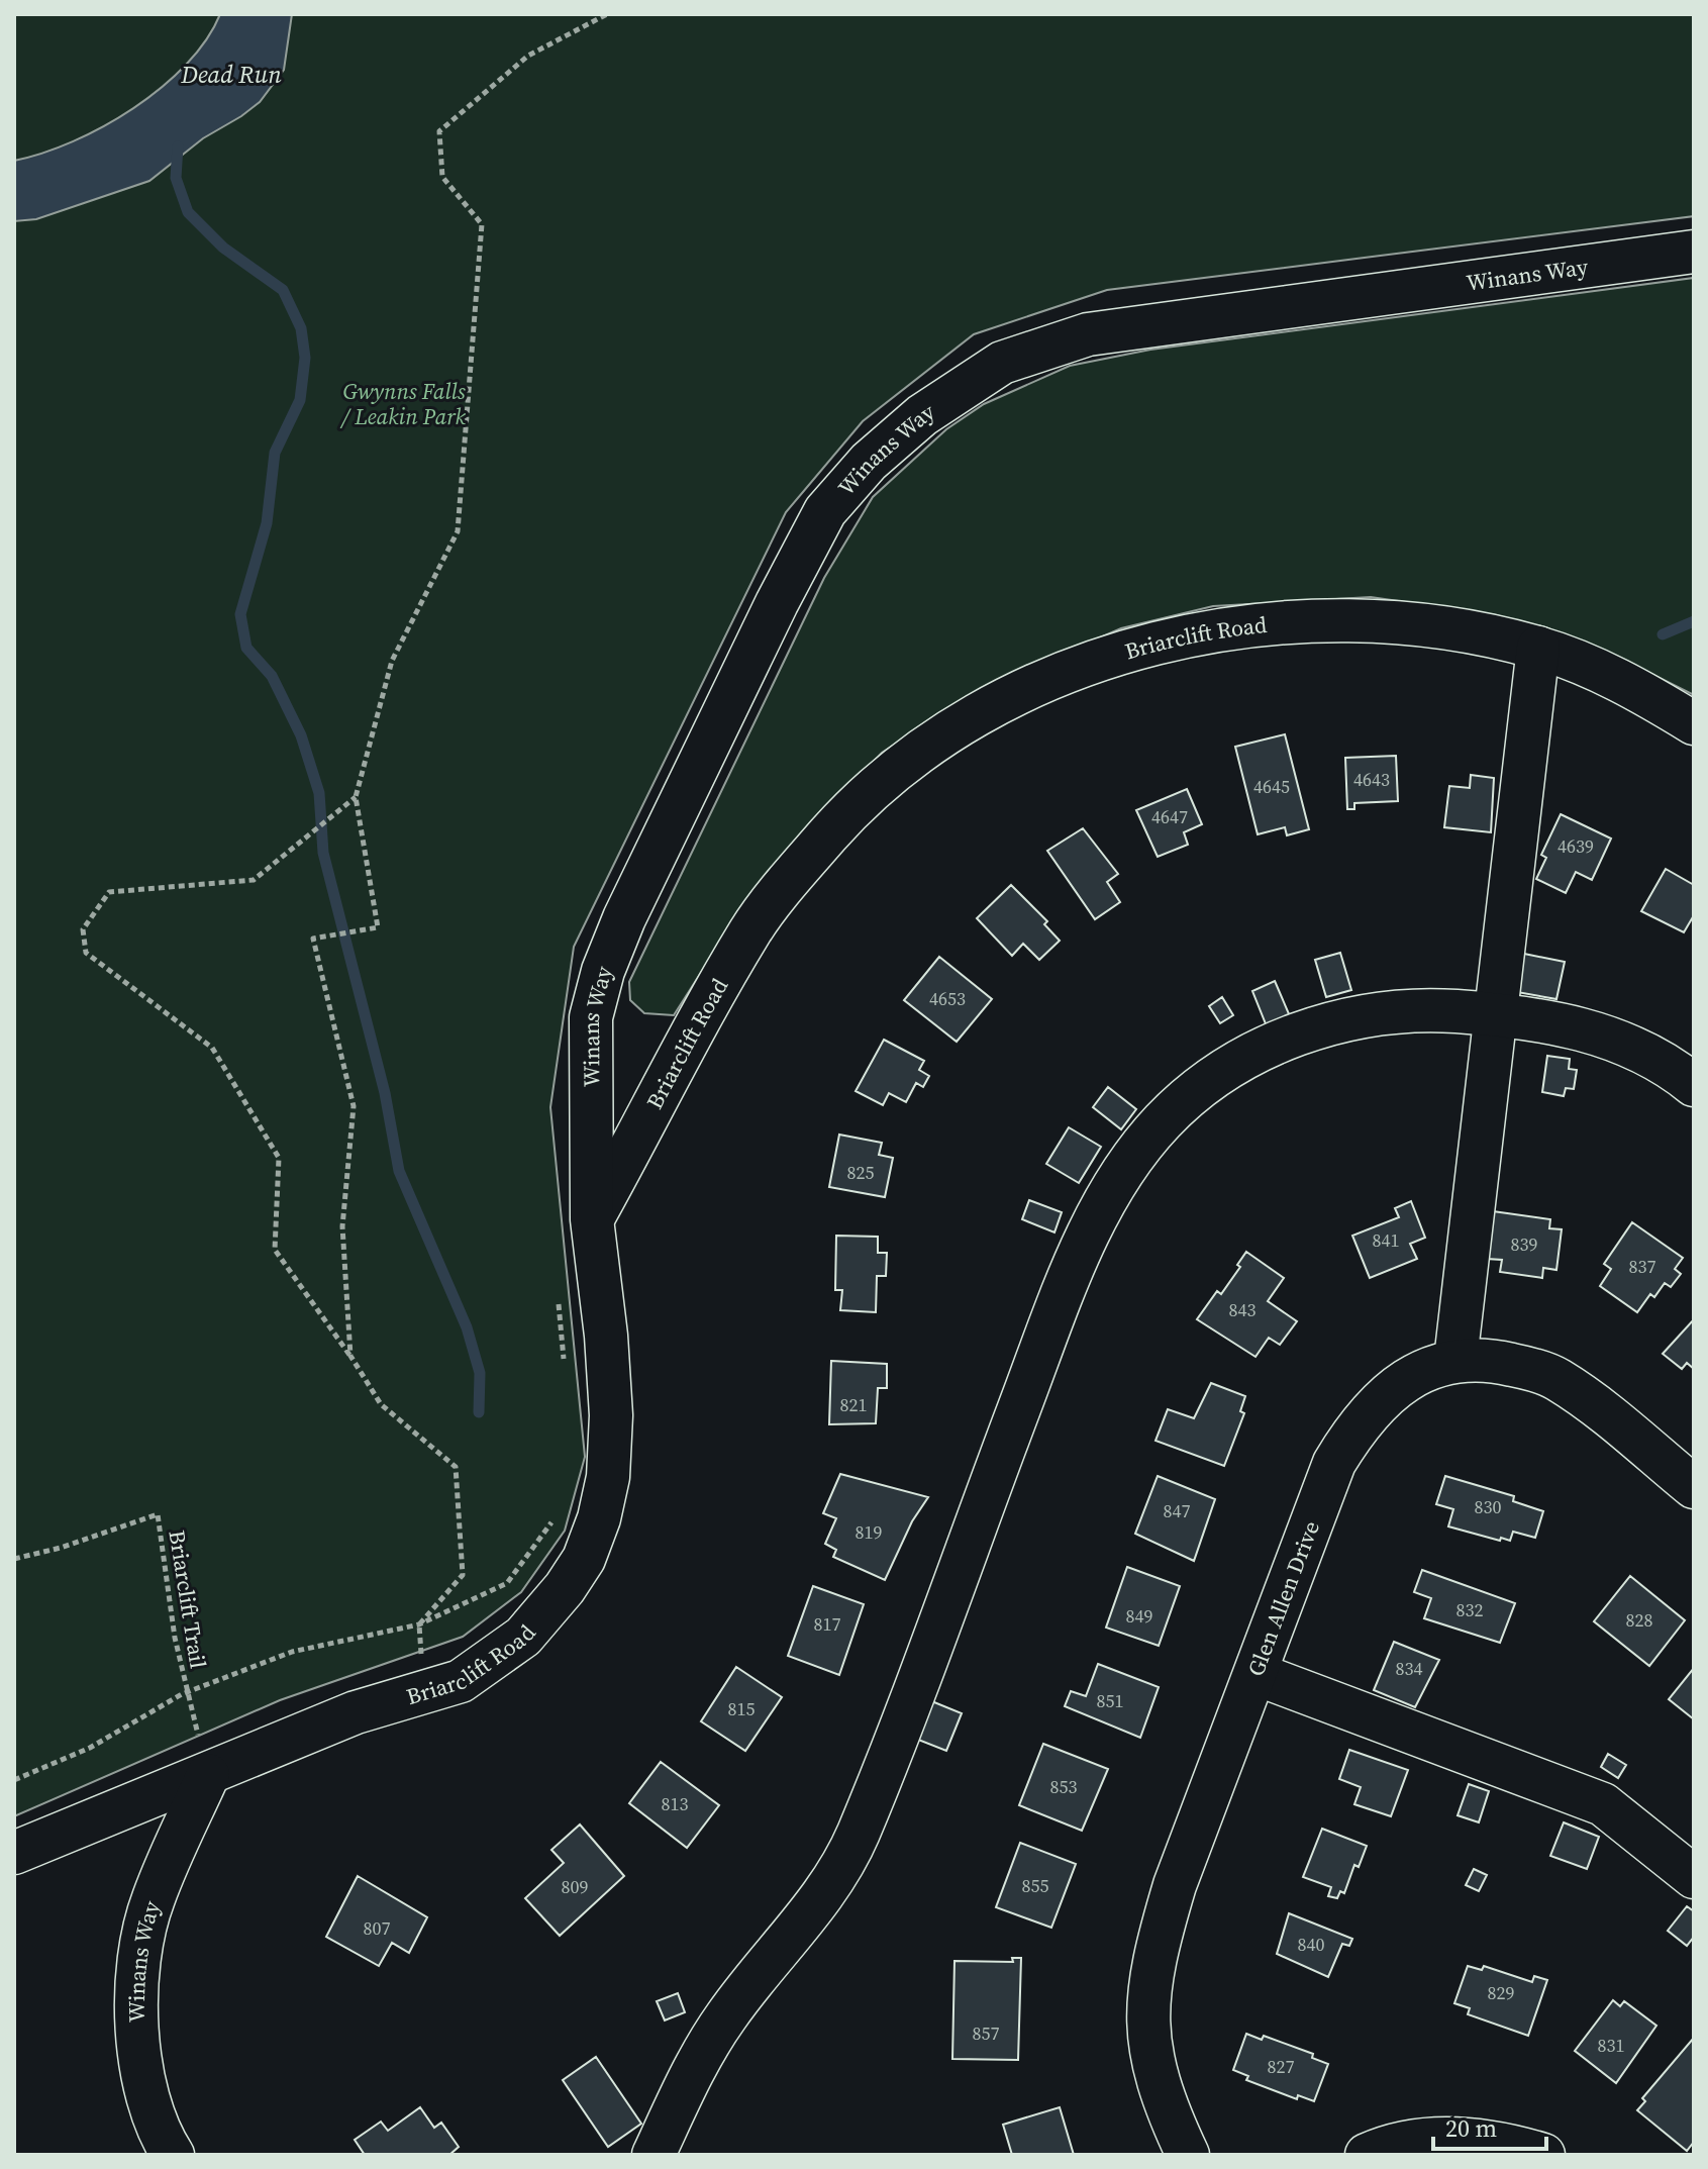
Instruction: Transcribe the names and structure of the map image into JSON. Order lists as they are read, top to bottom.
{
  "streets": {
    "street": ["Winans Way", "Briarclift Road", "Glen Allen Drive"],
    "path": ["Briarclift Trail"]
  },
  "crossings": [
    ["Winans Way", "Briarclift Road"]
  ],
  "water": ["Dead Run"],
  "parks": ["Gwynns Falls / Leakin Park"],
  "house_numbers": [
    "4643",
    "4645",
    "4647",
    "4639",
    "4653",
    "825",
    "841",
    "839",
    "837",
    "843",
    "821",
    "830",
    "847",
    "819",
    "832",
    "849",
    "828",
    "817",
    "834",
    "851",
    "815",
    "853",
    "813",
    "855",
    "809",
    "807",
    "840",
    "829",
    "857",
    "831",
    "827"
  ],
  "scale_bar": "20 m"
}
